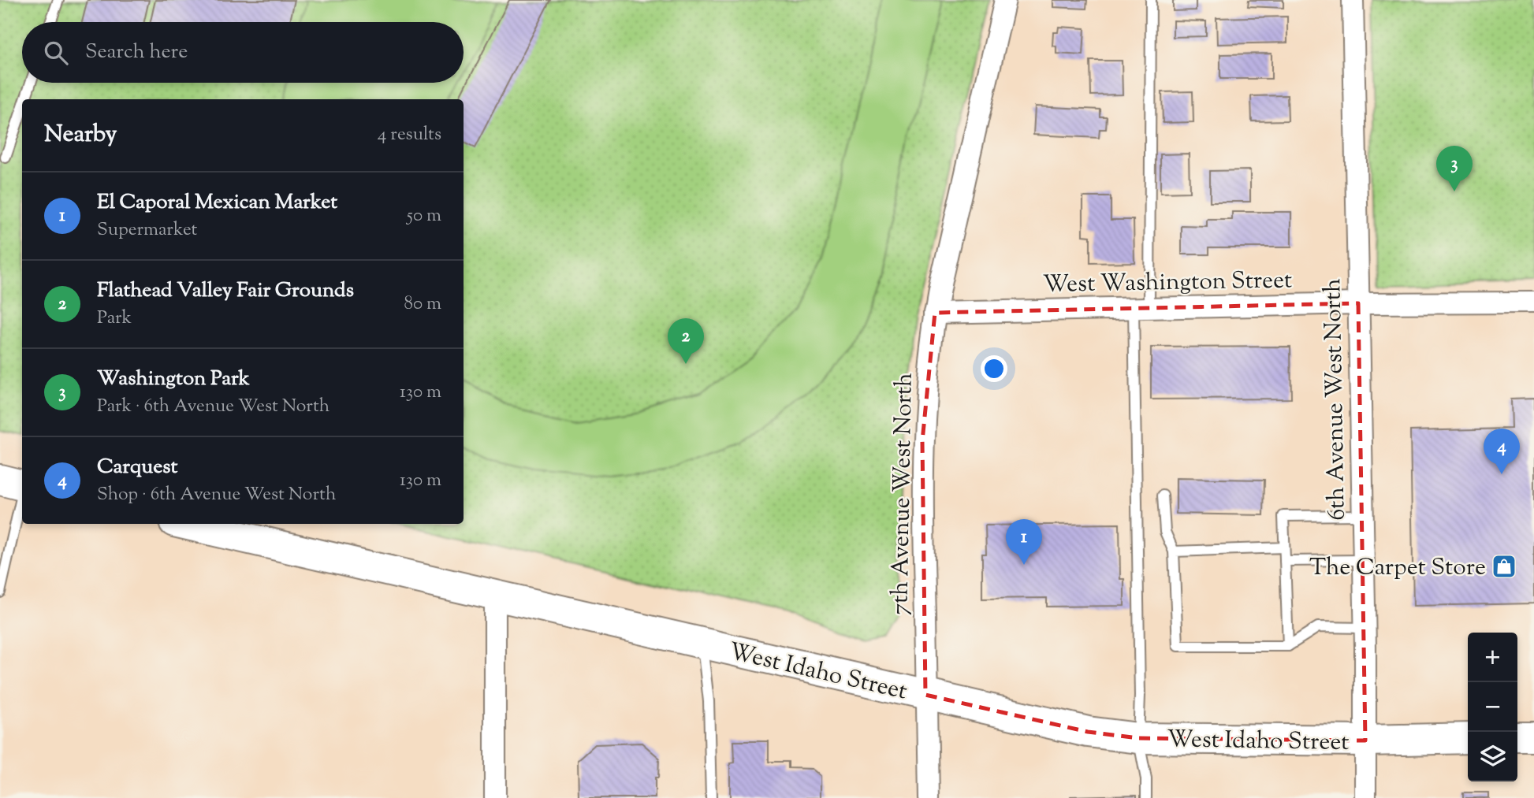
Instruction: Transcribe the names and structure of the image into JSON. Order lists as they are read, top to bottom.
{
  "streets": {
    "highway": ["West Idaho Street"],
    "street": ["West Washington Street", "6th Avenue West North", "7th Avenue West North"]
  },
  "crossings": [
    ["West Washington Street", "6th Avenue West North"],
    ["West Washington Street", "7th Avenue West North"],
    ["6th Avenue West North", "West Idaho Street"],
    ["7th Avenue West North", "West Idaho Street"]
  ],
  "places": {
    "shop": ["The Carpet Store"]
  },
  "page": {
    "search": "Search here",
    "heading": ["Nearby", "4 results"],
    "pins": [
      "3",
      "2",
      "4",
      "1"
    ],
    "list": [
      {
        "mark": "1",
        "name": "El Caporal Mexican Market",
        "note": "Supermarket",
        "value": "50 m"
      },
      {
        "mark": "2",
        "name": "Flathead Valley Fair Grounds",
        "note": "Park",
        "value": "80 m"
      },
      {
        "mark": "3",
        "name": "Washington Park",
        "note": "Park · 6th Avenue West North",
        "value": "130 m"
      },
      {
        "mark": "4",
        "name": "Carquest",
        "note": "Shop · 6th Avenue West North",
        "value": "130 m"
      }
    ],
    "map_buttons": ["+", "−"]
  }
}
